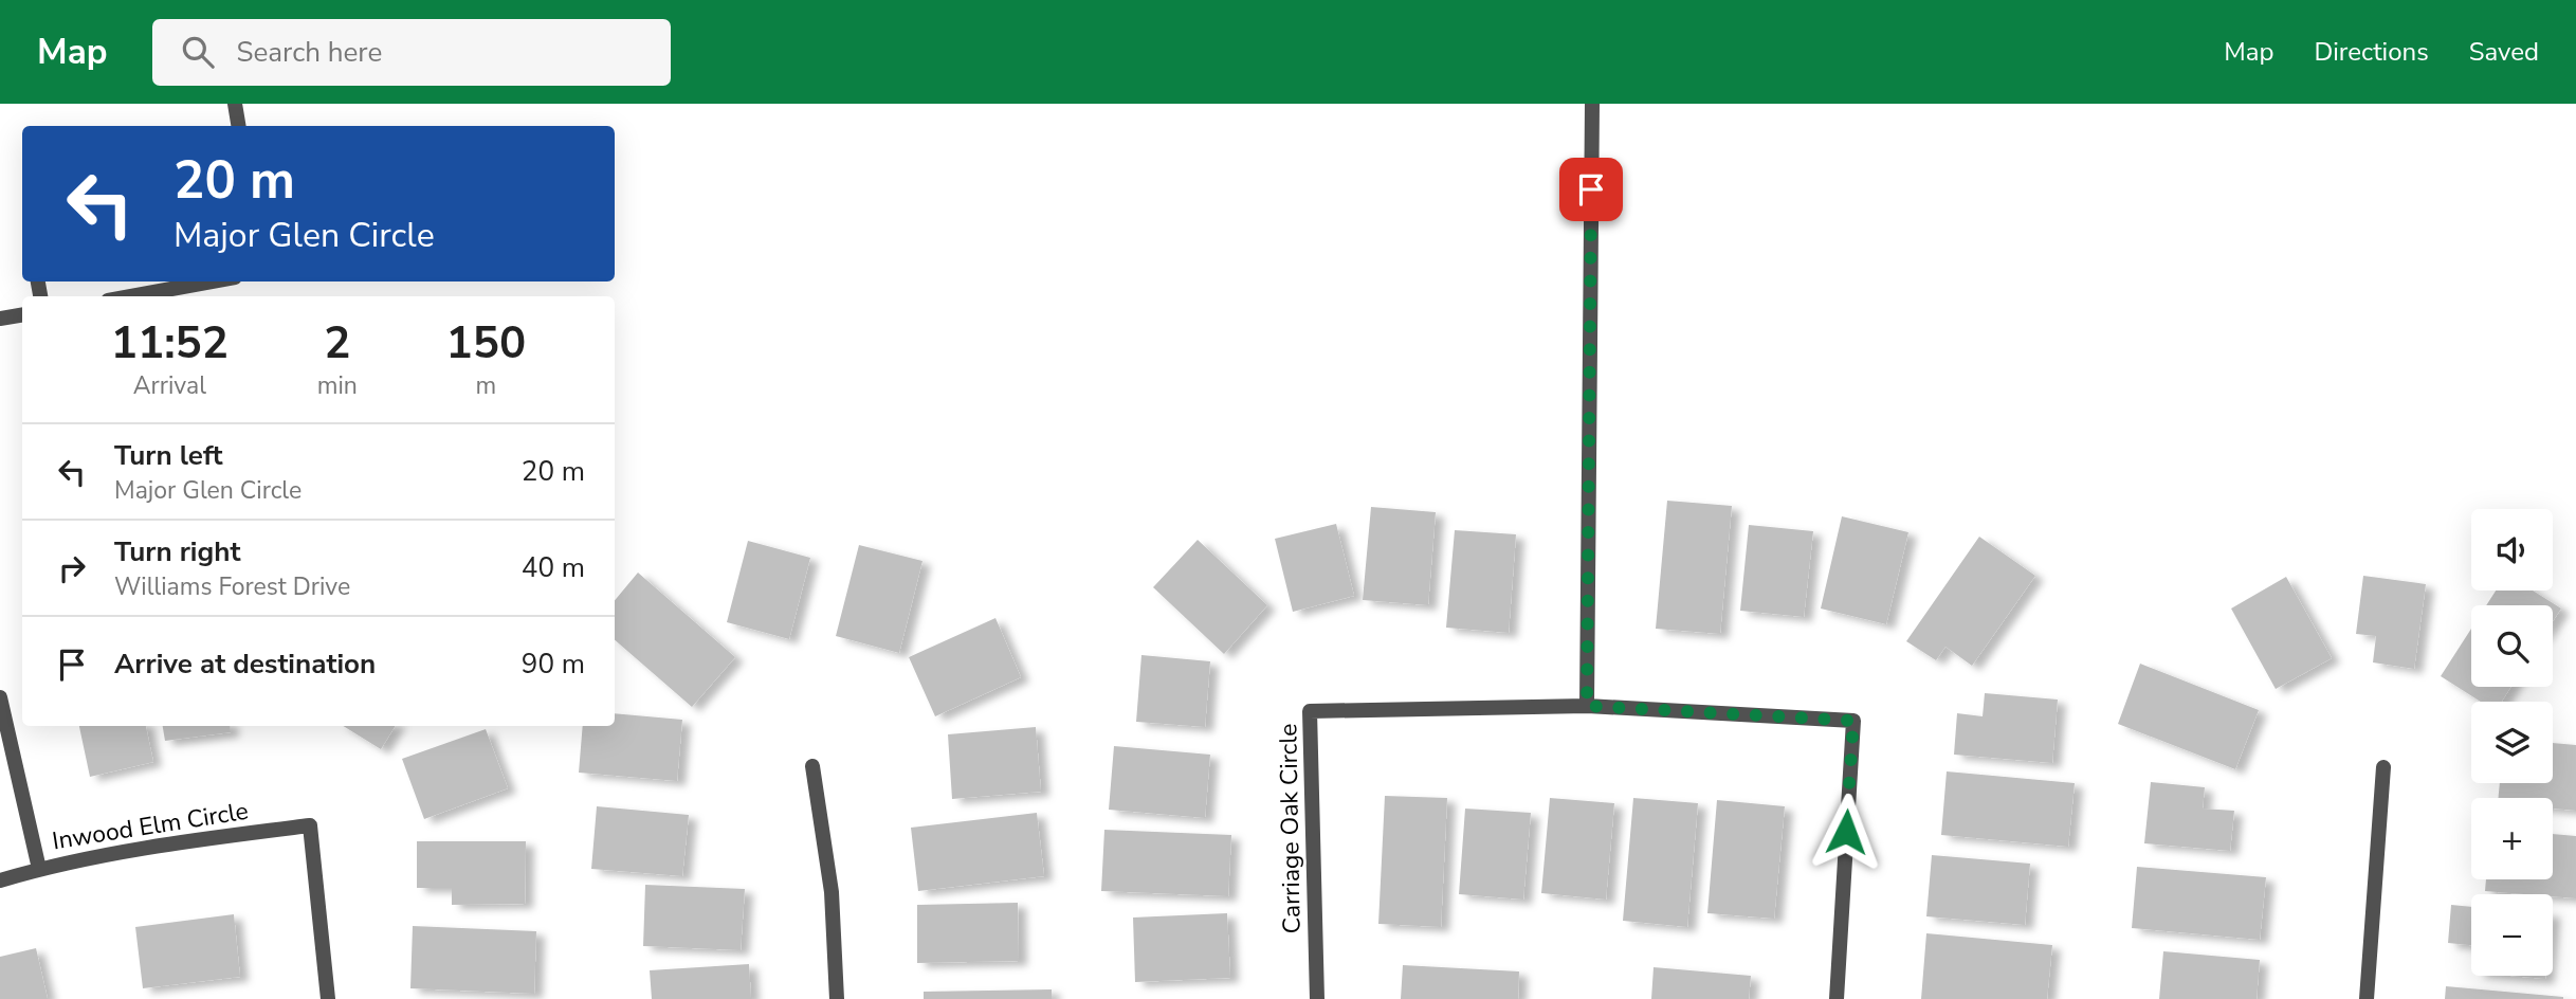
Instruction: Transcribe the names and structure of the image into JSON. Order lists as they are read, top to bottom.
{
  "streets": {
    "street": ["Inwood Elm Circle", "Carriage Oak Circle"]
  },
  "page": {
    "header": "Map",
    "search": "Search here",
    "nav": ["Map", "Directions", "Saved"],
    "turn": ["20 m", "Major Glen Circle"],
    "eta": [
      "11:52",
      "Arrival",
      "2",
      "min",
      "150",
      "m"
    ],
    "list": [
      {
        "name": "Turn left",
        "note": "Major Glen Circle",
        "value": "20 m"
      },
      {
        "name": "Turn right",
        "note": "Williams Forest Drive",
        "value": "40 m"
      },
      {
        "name": "Arrive at destination",
        "value": "90 m"
      }
    ],
    "map_buttons": ["+", "−"]
  }
}
